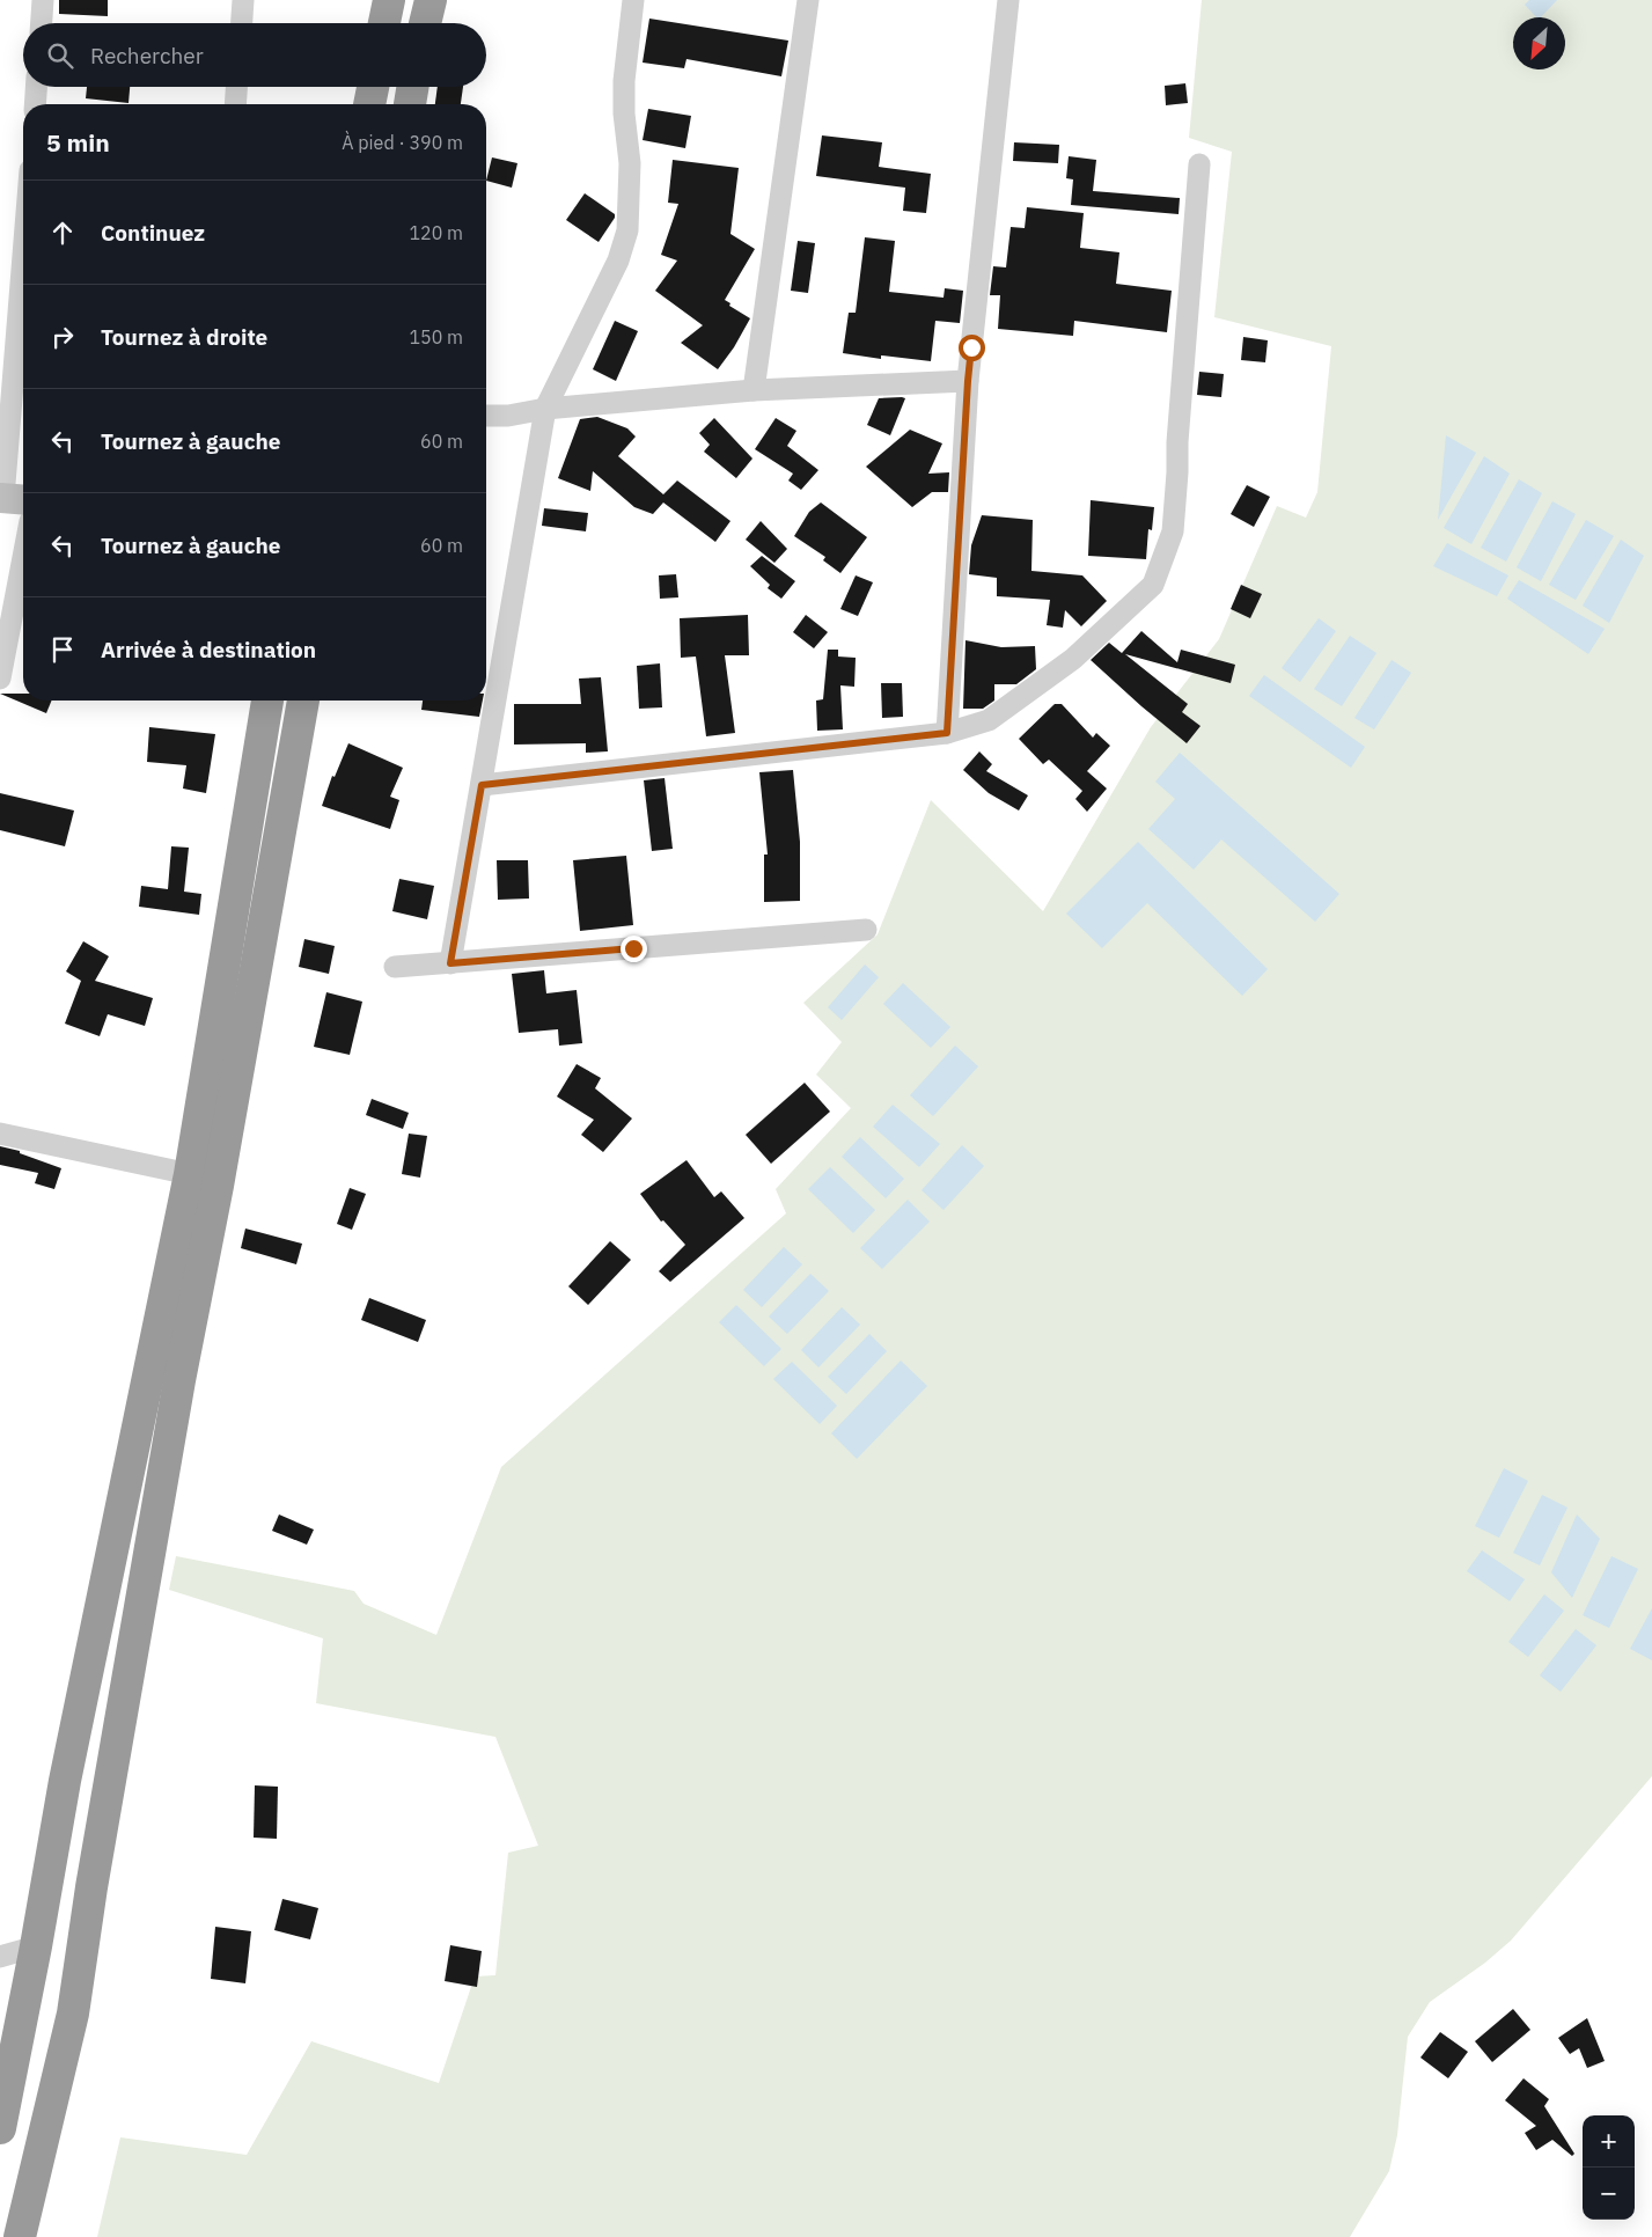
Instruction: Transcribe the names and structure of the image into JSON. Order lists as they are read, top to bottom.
{
  "north": "bottom left",
  "page": {
    "search": "Rechercher",
    "heading": ["5 min", "À pied · 390 m"],
    "list": [
      ["Continuez", "120 m"],
      ["Tournez à droite", "150 m"],
      ["Tournez à gauche", "60 m"],
      ["Tournez à gauche", "60 m"],
      "Arrivée à destination"
    ],
    "map_buttons": ["+", "−"]
  }
}
